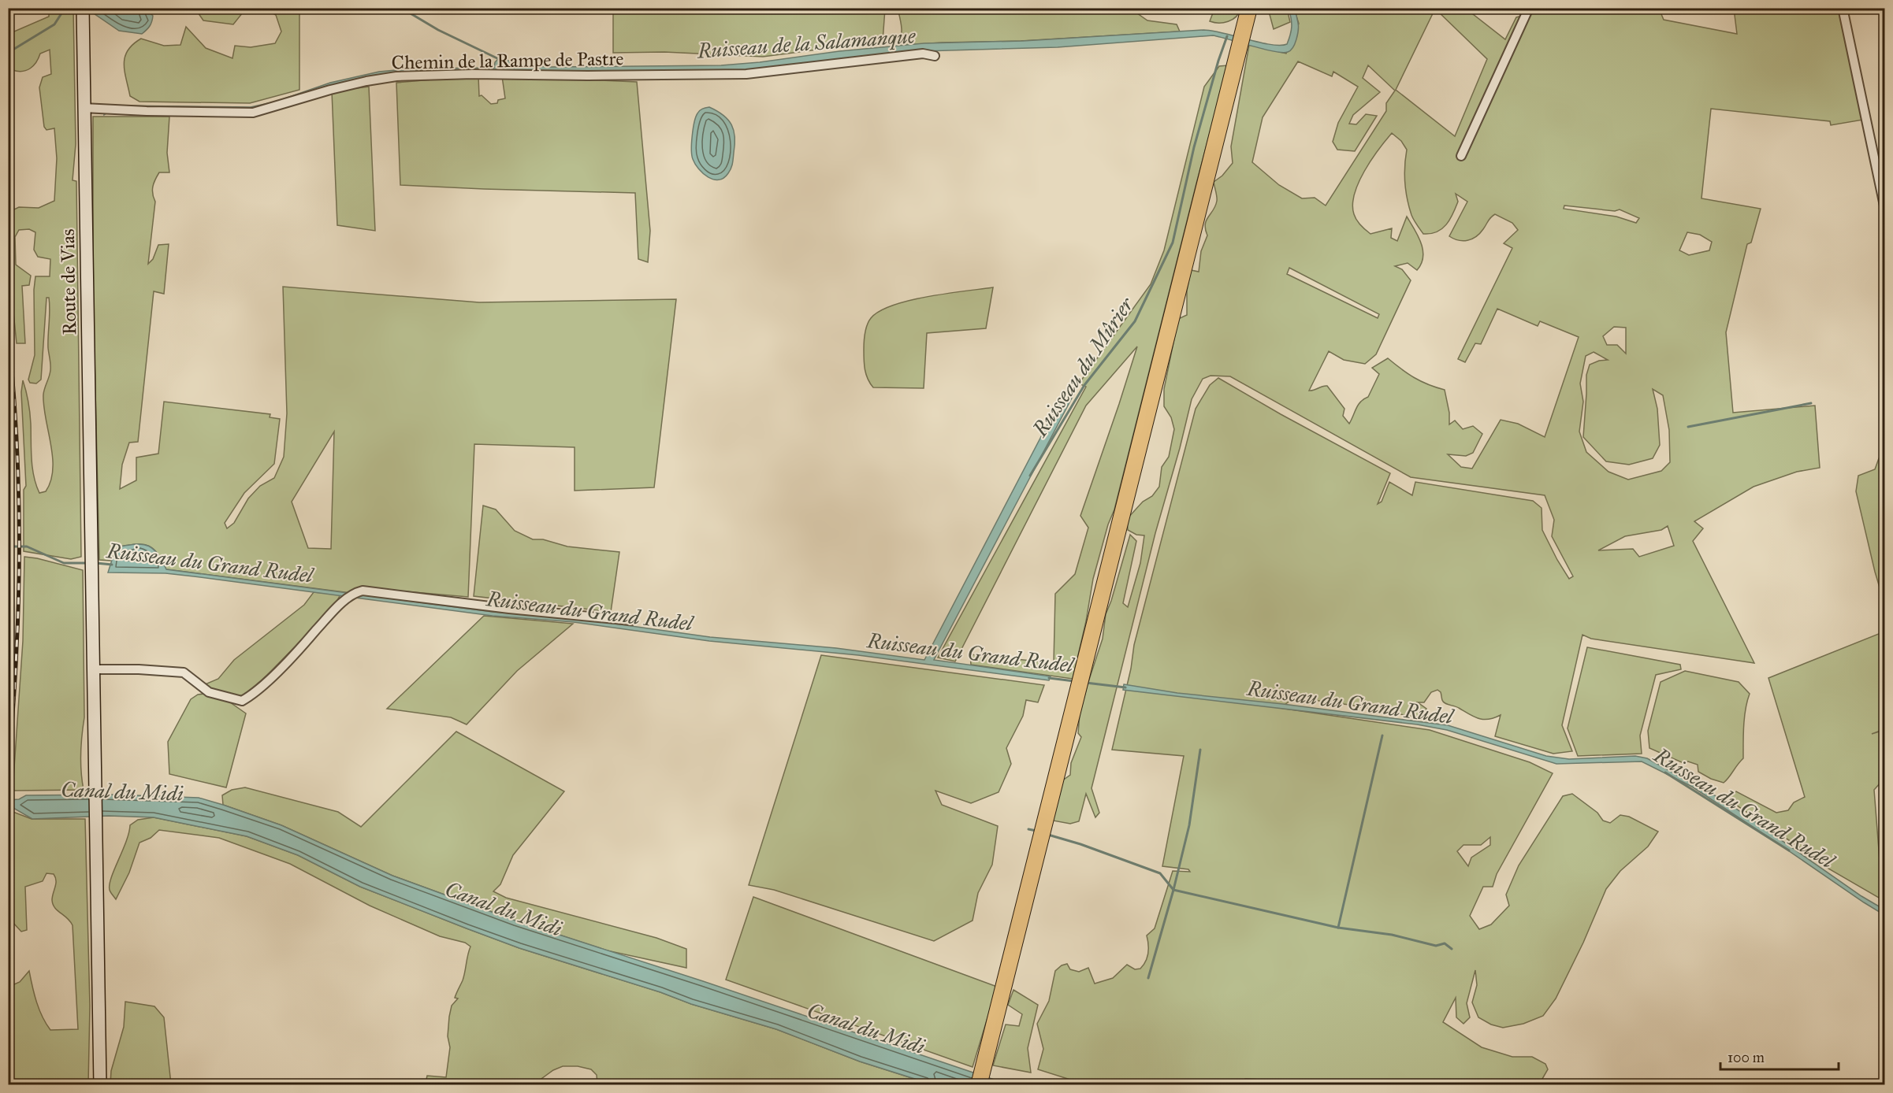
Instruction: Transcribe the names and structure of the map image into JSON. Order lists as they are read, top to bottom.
{
  "streets": {
    "main road": ["Route de Vias"],
    "street": ["Chemin de la Rampe de Pastre"]
  },
  "crossings": [
    ["Chemin de la Rampe de Pastre", "Route de Vias"]
  ],
  "water": [
    "Ruisseau de la Salamanque",
    "Ruisseau du Mûrier",
    "Ruisseau du Grand Rudel",
    "Canal du Midi"
  ],
  "scale_bar": "100 m"
}
